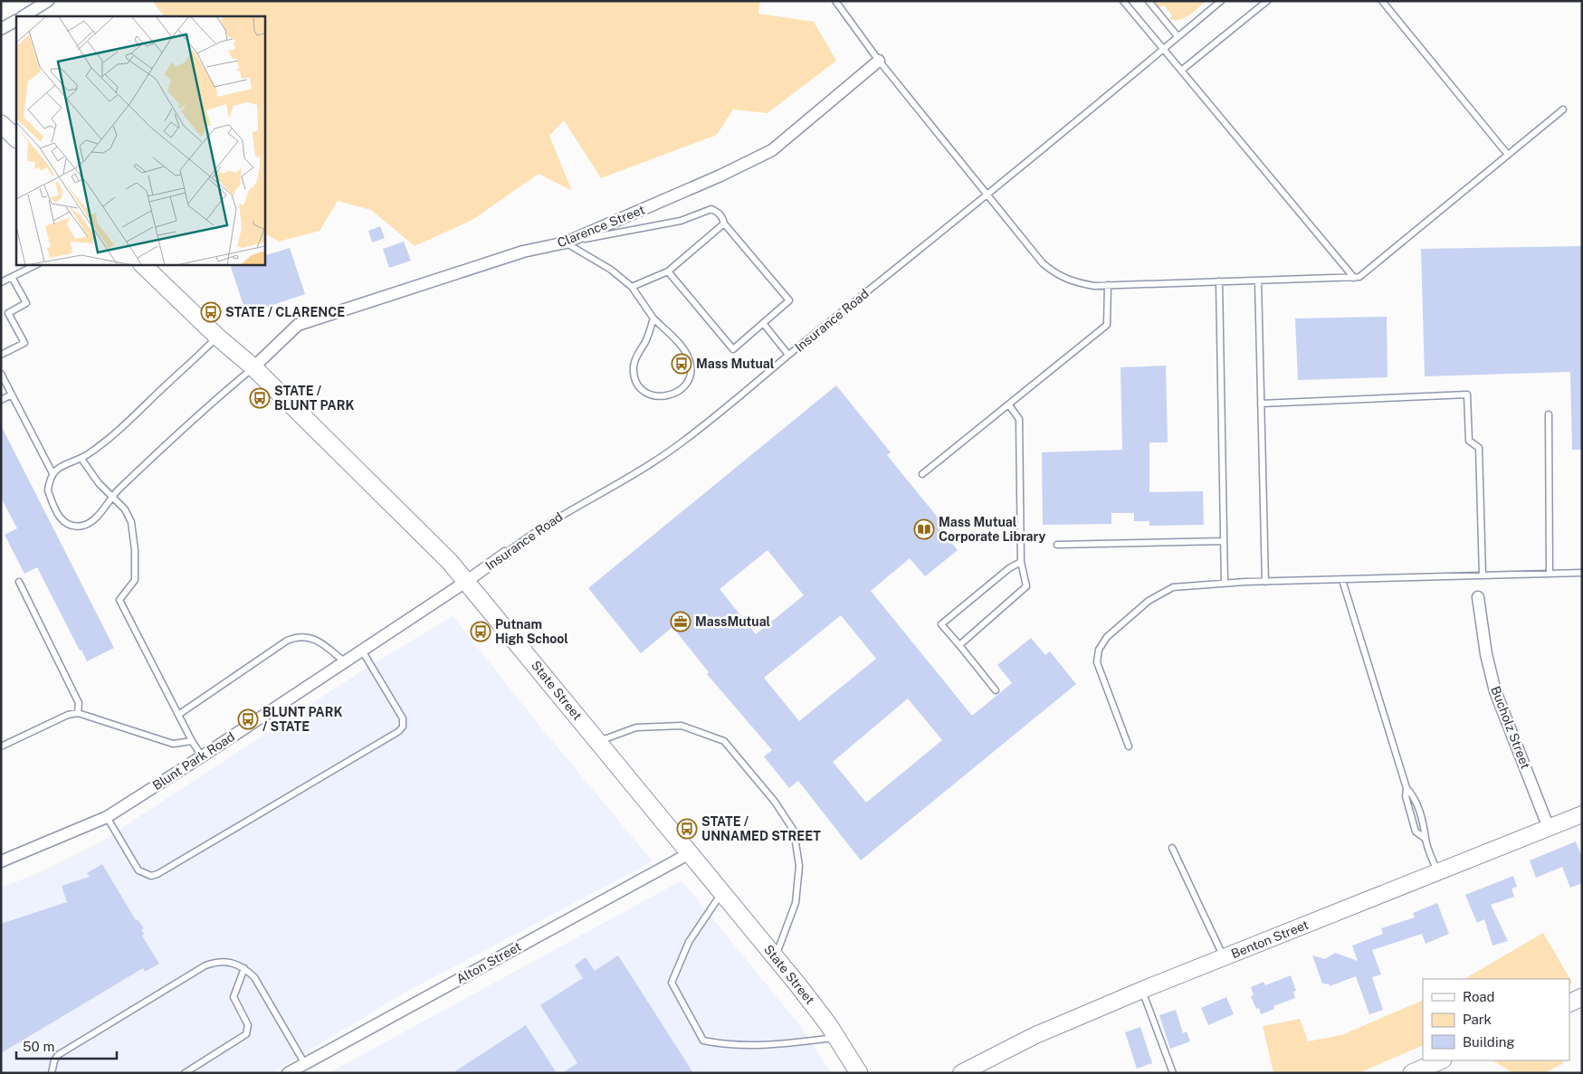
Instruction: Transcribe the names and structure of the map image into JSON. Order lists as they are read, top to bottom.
{
  "streets": {
    "main road": ["State Street", "Benton Street"],
    "street": [
      "Clarence Street",
      "Insurance Road",
      "Bucholz Street",
      "Blunt Park Road",
      "Alton Street"
    ]
  },
  "crossings": [
    ["Clarence Street", "State Street"],
    ["Insurance Road", "State Street"],
    ["Insurance Road", "Blunt Park Road"],
    ["State Street", "Blunt Park Road"],
    ["State Street", "Alton Street"],
    ["Bucholz Street", "Benton Street"]
  ],
  "places": {
    "bus stop": [
      "STATE / CLARENCE",
      "Mass Mutual",
      "STATE / BLUNT PARK",
      "Putnam High School",
      "BLUNT PARK / STATE",
      "STATE / UNNAMED STREET"
    ],
    "library": ["Mass Mutual Corporate Library"],
    "office": ["MassMutual"]
  },
  "legend": ["Road", "Park", "Building"],
  "scale_bar": "50 m"
}
